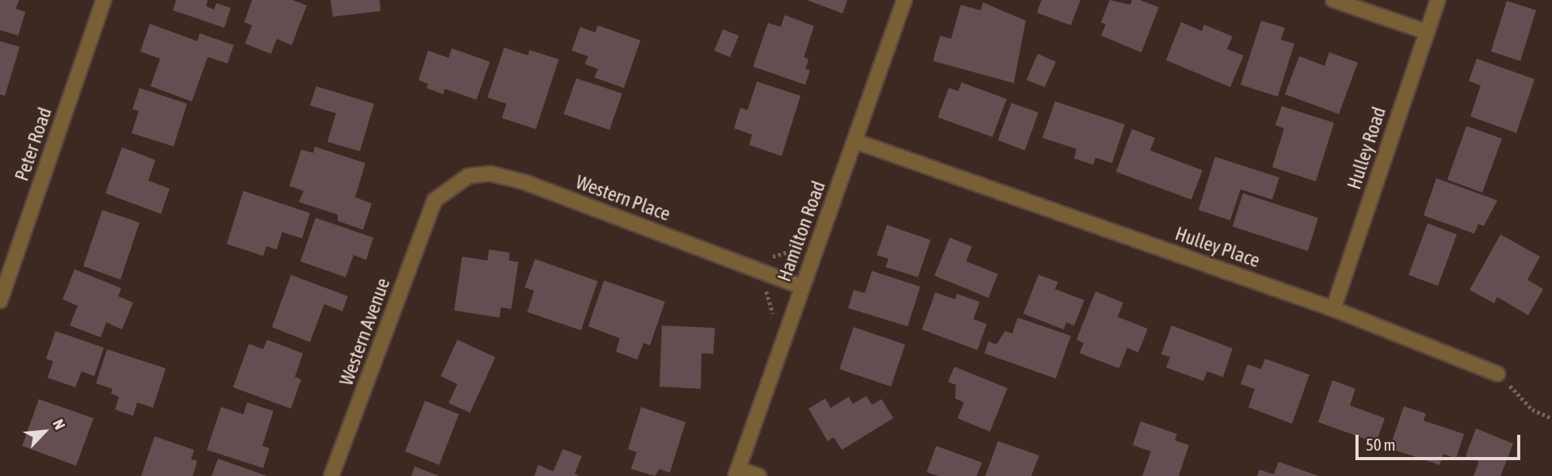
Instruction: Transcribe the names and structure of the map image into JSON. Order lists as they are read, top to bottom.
{
  "streets": {
    "street": [
      "Peter Road",
      "Hulley Road",
      "Western Place",
      "Hamilton Road",
      "Hulley Place",
      "Western Avenue"
    ]
  },
  "crossings": [
    ["Hulley Road", "Hulley Place"],
    ["Western Place", "Hamilton Road"],
    ["Western Place", "Western Avenue"],
    ["Hamilton Road", "Hulley Place"]
  ],
  "scale_bar": "50 m",
  "north": "top right"
}
